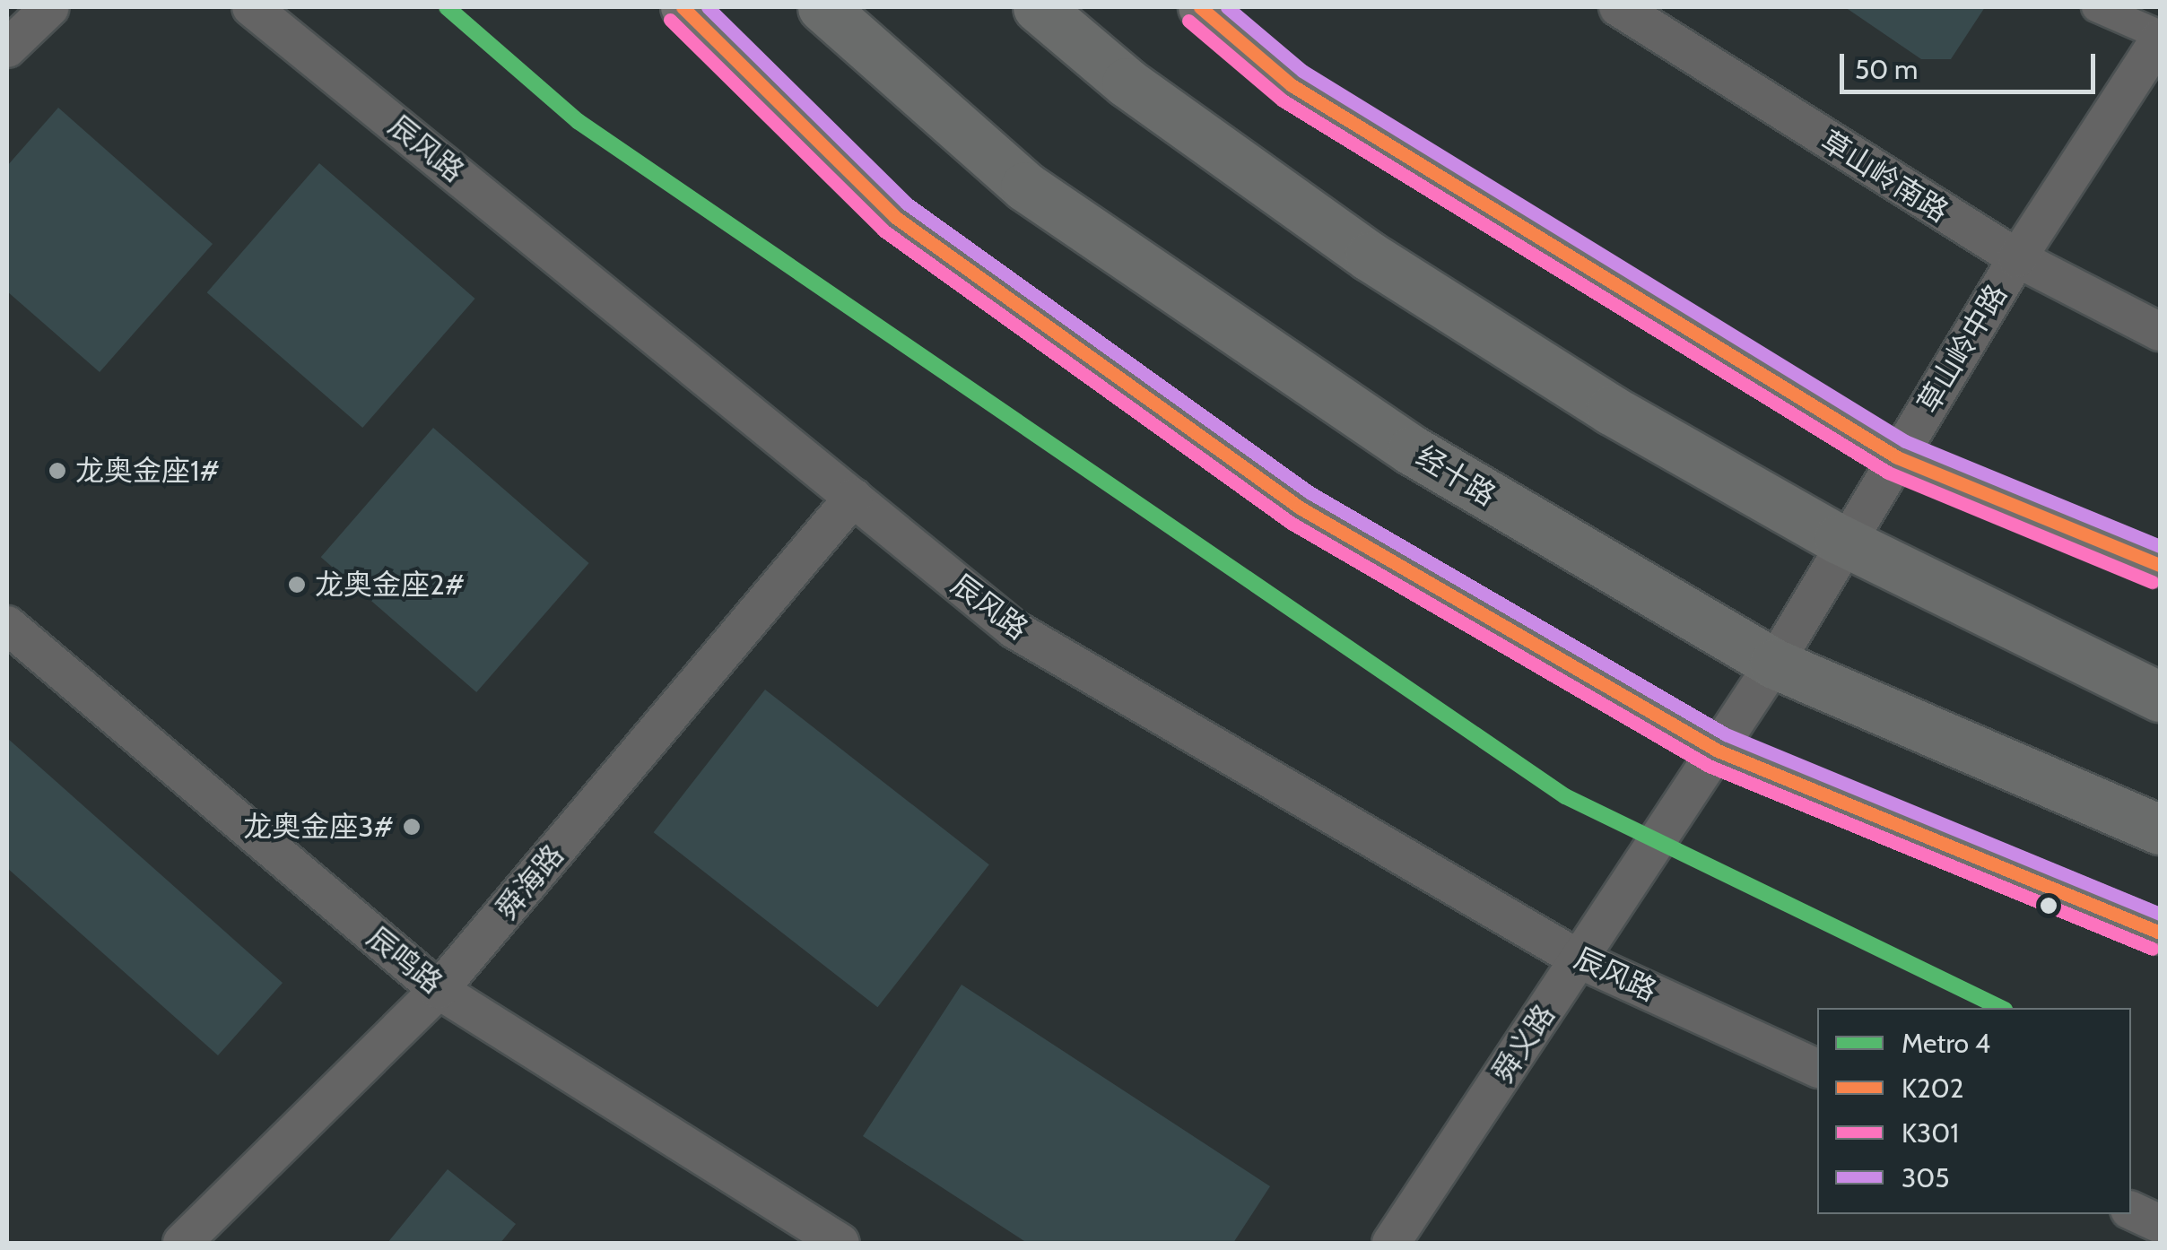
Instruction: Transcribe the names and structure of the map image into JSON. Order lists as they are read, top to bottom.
{
  "streets": {
    "highway": ["经十路"],
    "street": [
      "辰风路",
      "草山岭南路",
      "草山岭中路",
      "舜海路",
      "辰鸣路",
      "舜义路"
    ]
  },
  "crossings": [
    ["辰风路", "舜海路"],
    ["辰风路", "舜义路"],
    ["草山岭南路", "草山岭中路"],
    ["草山岭中路", "经十路"],
    ["草山岭中路", "舜义路"],
    ["经十路", "舜义路"],
    ["舜海路", "辰鸣路"]
  ],
  "places": ["龙奥金座1#", "龙奥金座2#", "龙奥金座3#"],
  "lines": [
    "metro line 4",
    "transit line K202",
    "transit line 305",
    "transit line K301"
  ],
  "legend": [
    "Metro 4",
    "K202",
    "K301",
    "305"
  ],
  "scale_bar": "50 m"
}
